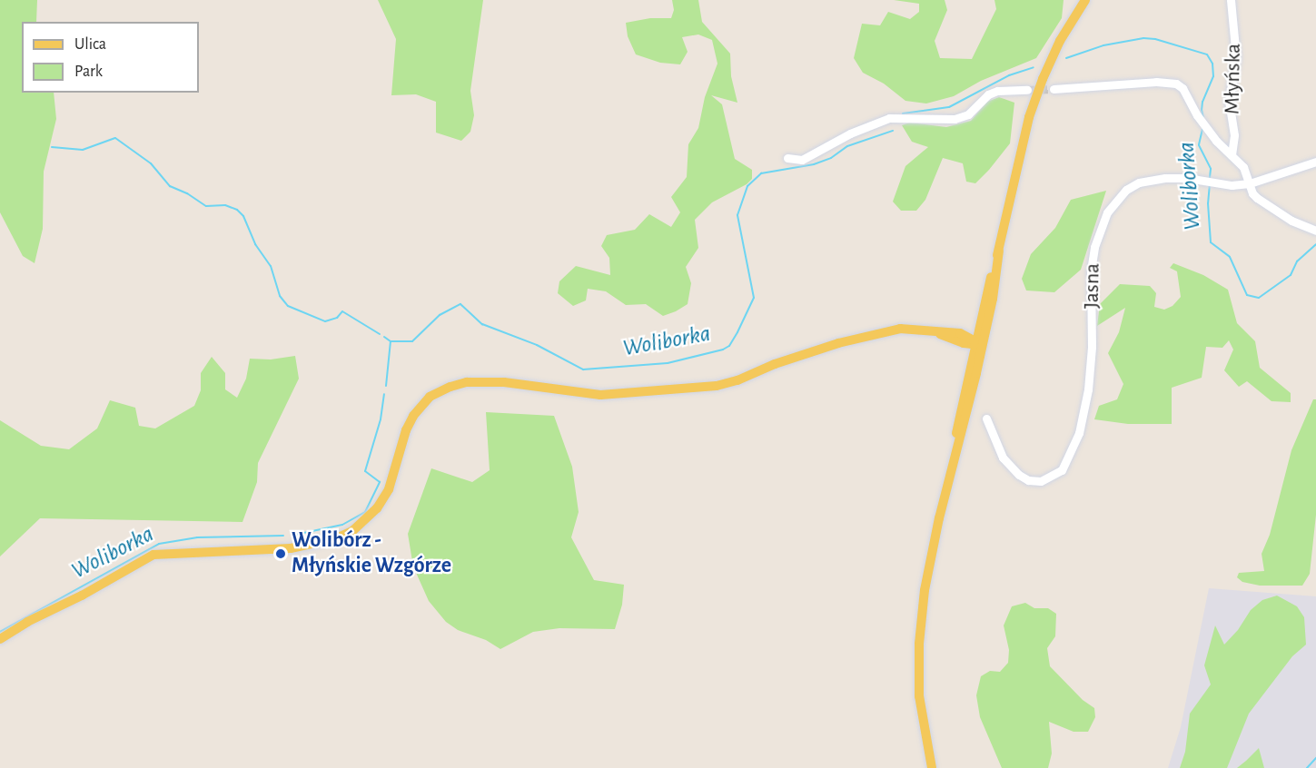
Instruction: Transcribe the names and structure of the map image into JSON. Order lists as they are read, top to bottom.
{
  "streets": {
    "street": ["Młyńska", "Jasna"]
  },
  "water": ["Woliborka"],
  "places": ["Wolibórz - Młyńskie Wzgórze"],
  "legend": ["Ulica", "Park"]
}
